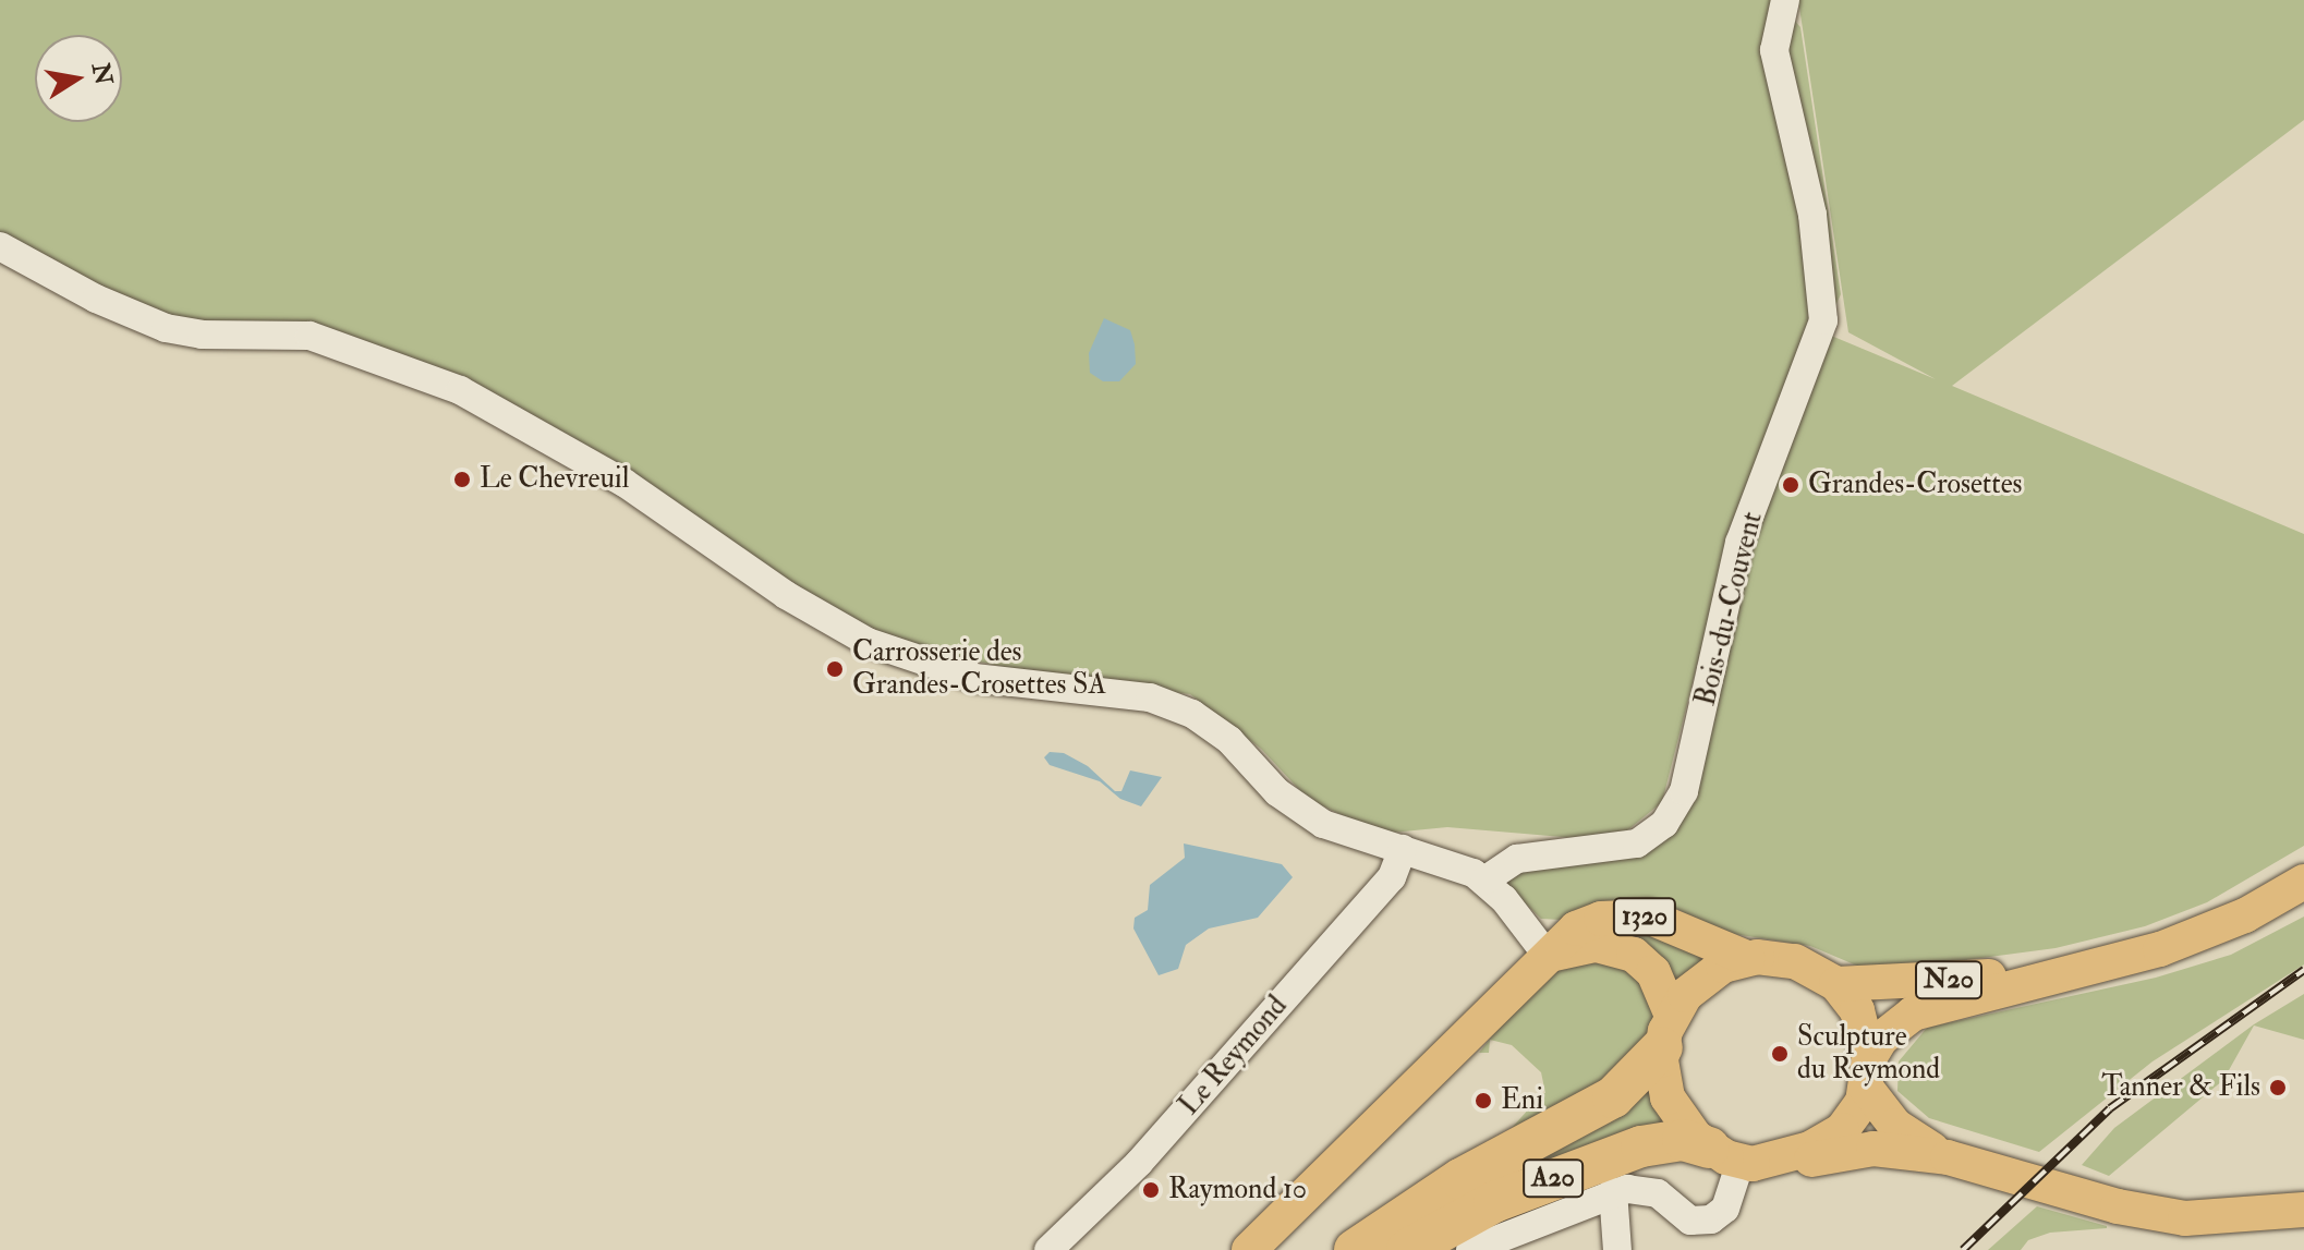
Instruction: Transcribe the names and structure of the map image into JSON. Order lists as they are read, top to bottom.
{
  "streets": {
    "highway": ["A20"],
    "main road": ["1320", "N20"],
    "street": ["Bois-du-Couvent", "Le Reymond"]
  },
  "crossings": [
    ["1320", "N20"],
    ["1320", "A20"],
    ["N20", "A20"]
  ],
  "places": [
    "Le Chevreuil",
    "Grandes-Crosettes",
    "Carrosserie des Grandes-Crosettes SA",
    "Sculpture du Reymond",
    "Tanner & Fils",
    "Eni",
    "Raymond 10"
  ],
  "north": "right"
}
